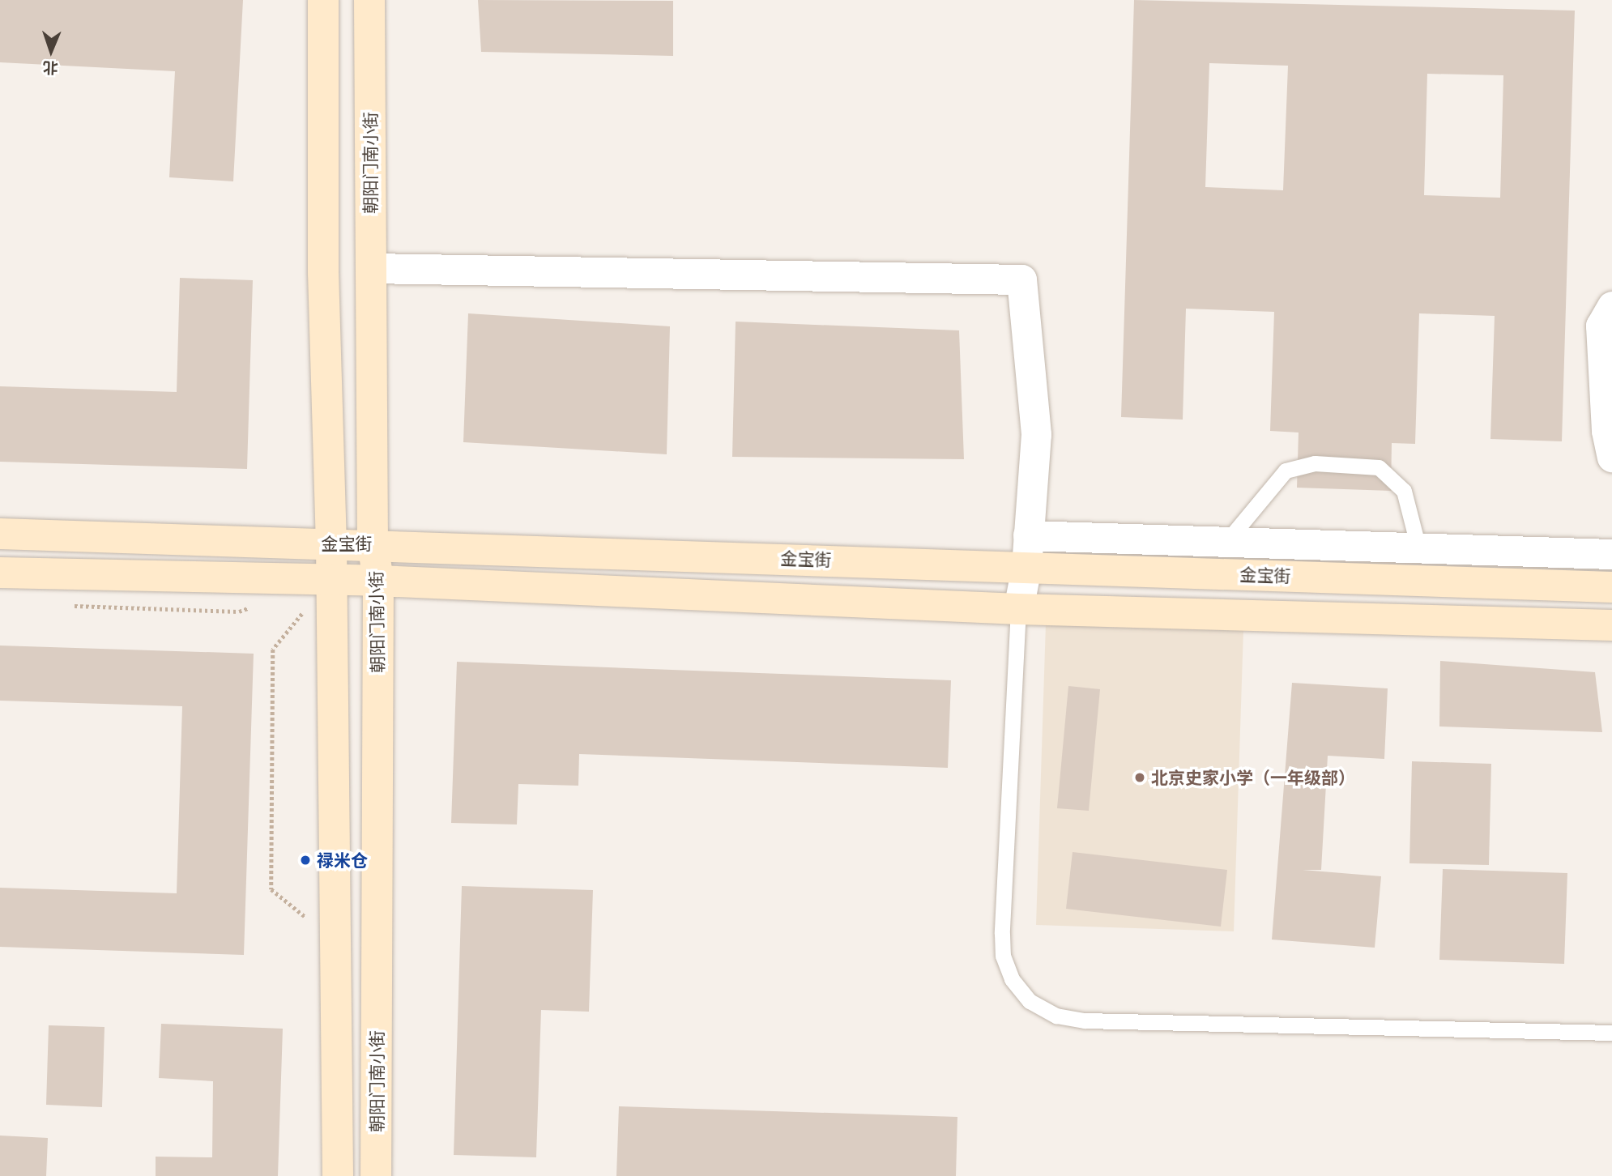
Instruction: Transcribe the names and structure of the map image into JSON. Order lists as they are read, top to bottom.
{
  "streets": {
    "main road": ["朝阳门南小街", "金宝街"]
  },
  "crossings": [
    ["朝阳门南小街", "金宝街"]
  ],
  "places": ["北京史家小学（一年级部）", "禄米仓"],
  "north": "bottom"
}
